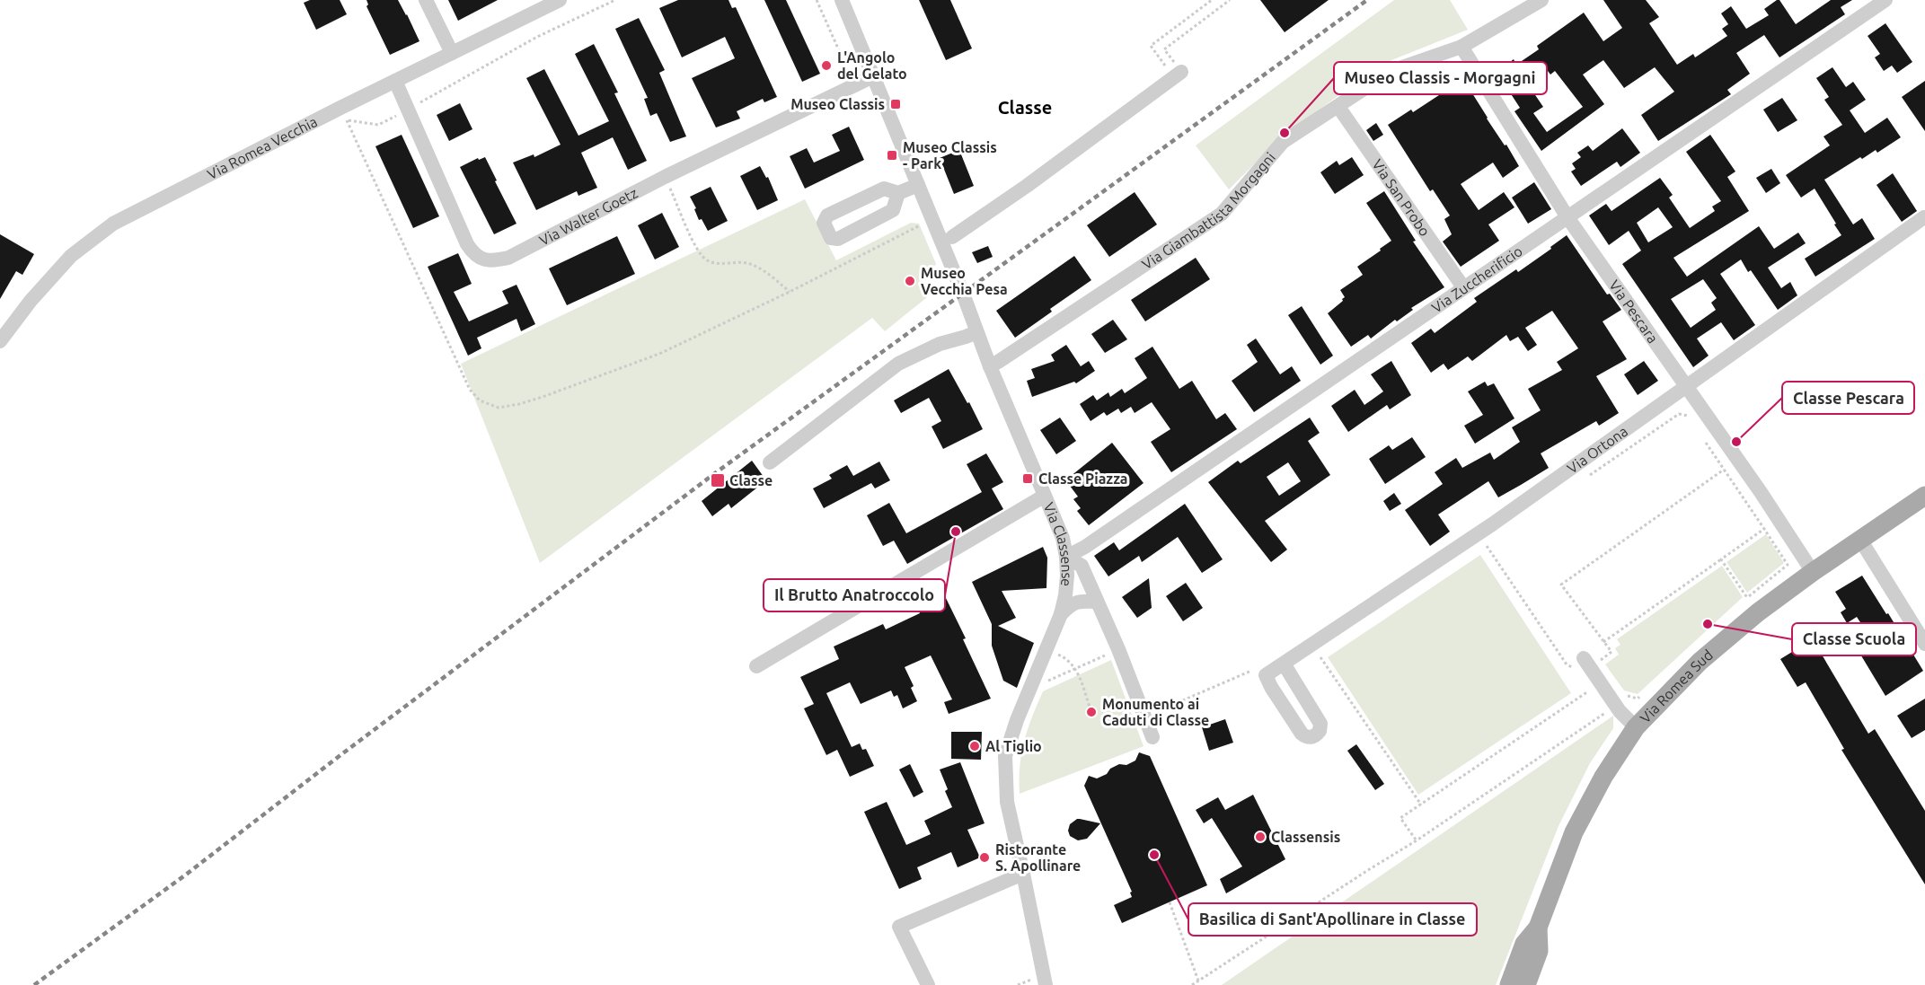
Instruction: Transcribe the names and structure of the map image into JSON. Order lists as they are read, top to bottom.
{
  "streets": {
    "main road": ["Via Romea Sud"],
    "street": [
      "Via Romea Vecchia",
      "Via San Probo",
      "Via Giambattista Morgagni",
      "Via Walter Goetz",
      "Via Zuccherificio",
      "Via Pescara",
      "Via Ortona",
      "Via Classense"
    ]
  },
  "crossings": [
    ["Via Romea Vecchia", "Via Walter Goetz"],
    ["Via San Probo", "Via Giambattista Morgagni"],
    ["Via San Probo", "Via Zuccherificio"],
    ["Via Giambattista Morgagni", "Via Pescara"],
    ["Via Giambattista Morgagni", "Via Classense"],
    ["Via Walter Goetz", "Via Classense"],
    ["Via Zuccherificio", "Via Pescara"],
    ["Via Zuccherificio", "Via Classense"],
    ["Via Pescara", "Via Ortona"],
    ["Via Pescara", "Via Romea Sud"]
  ],
  "districts": ["Classe"],
  "places": {
    "other": [
      "L'Angolo del Gelato",
      "Museo Classis - Morgagni",
      "Museo Vecchia Pesa",
      "Classe Pescara",
      "Il Brutto Anatroccolo",
      "Classe Scuola",
      "Monumento ai Caduti di Classe",
      "Al Tiglio",
      "Classensis",
      "Basilica di Sant'Apollinare in Classe",
      "Ristorante S. Apollinare"
    ],
    "transit": [
      "Museo Classis",
      "Museo Classis - Park",
      "Classe Piazza",
      "Classe"
    ]
  }
}
